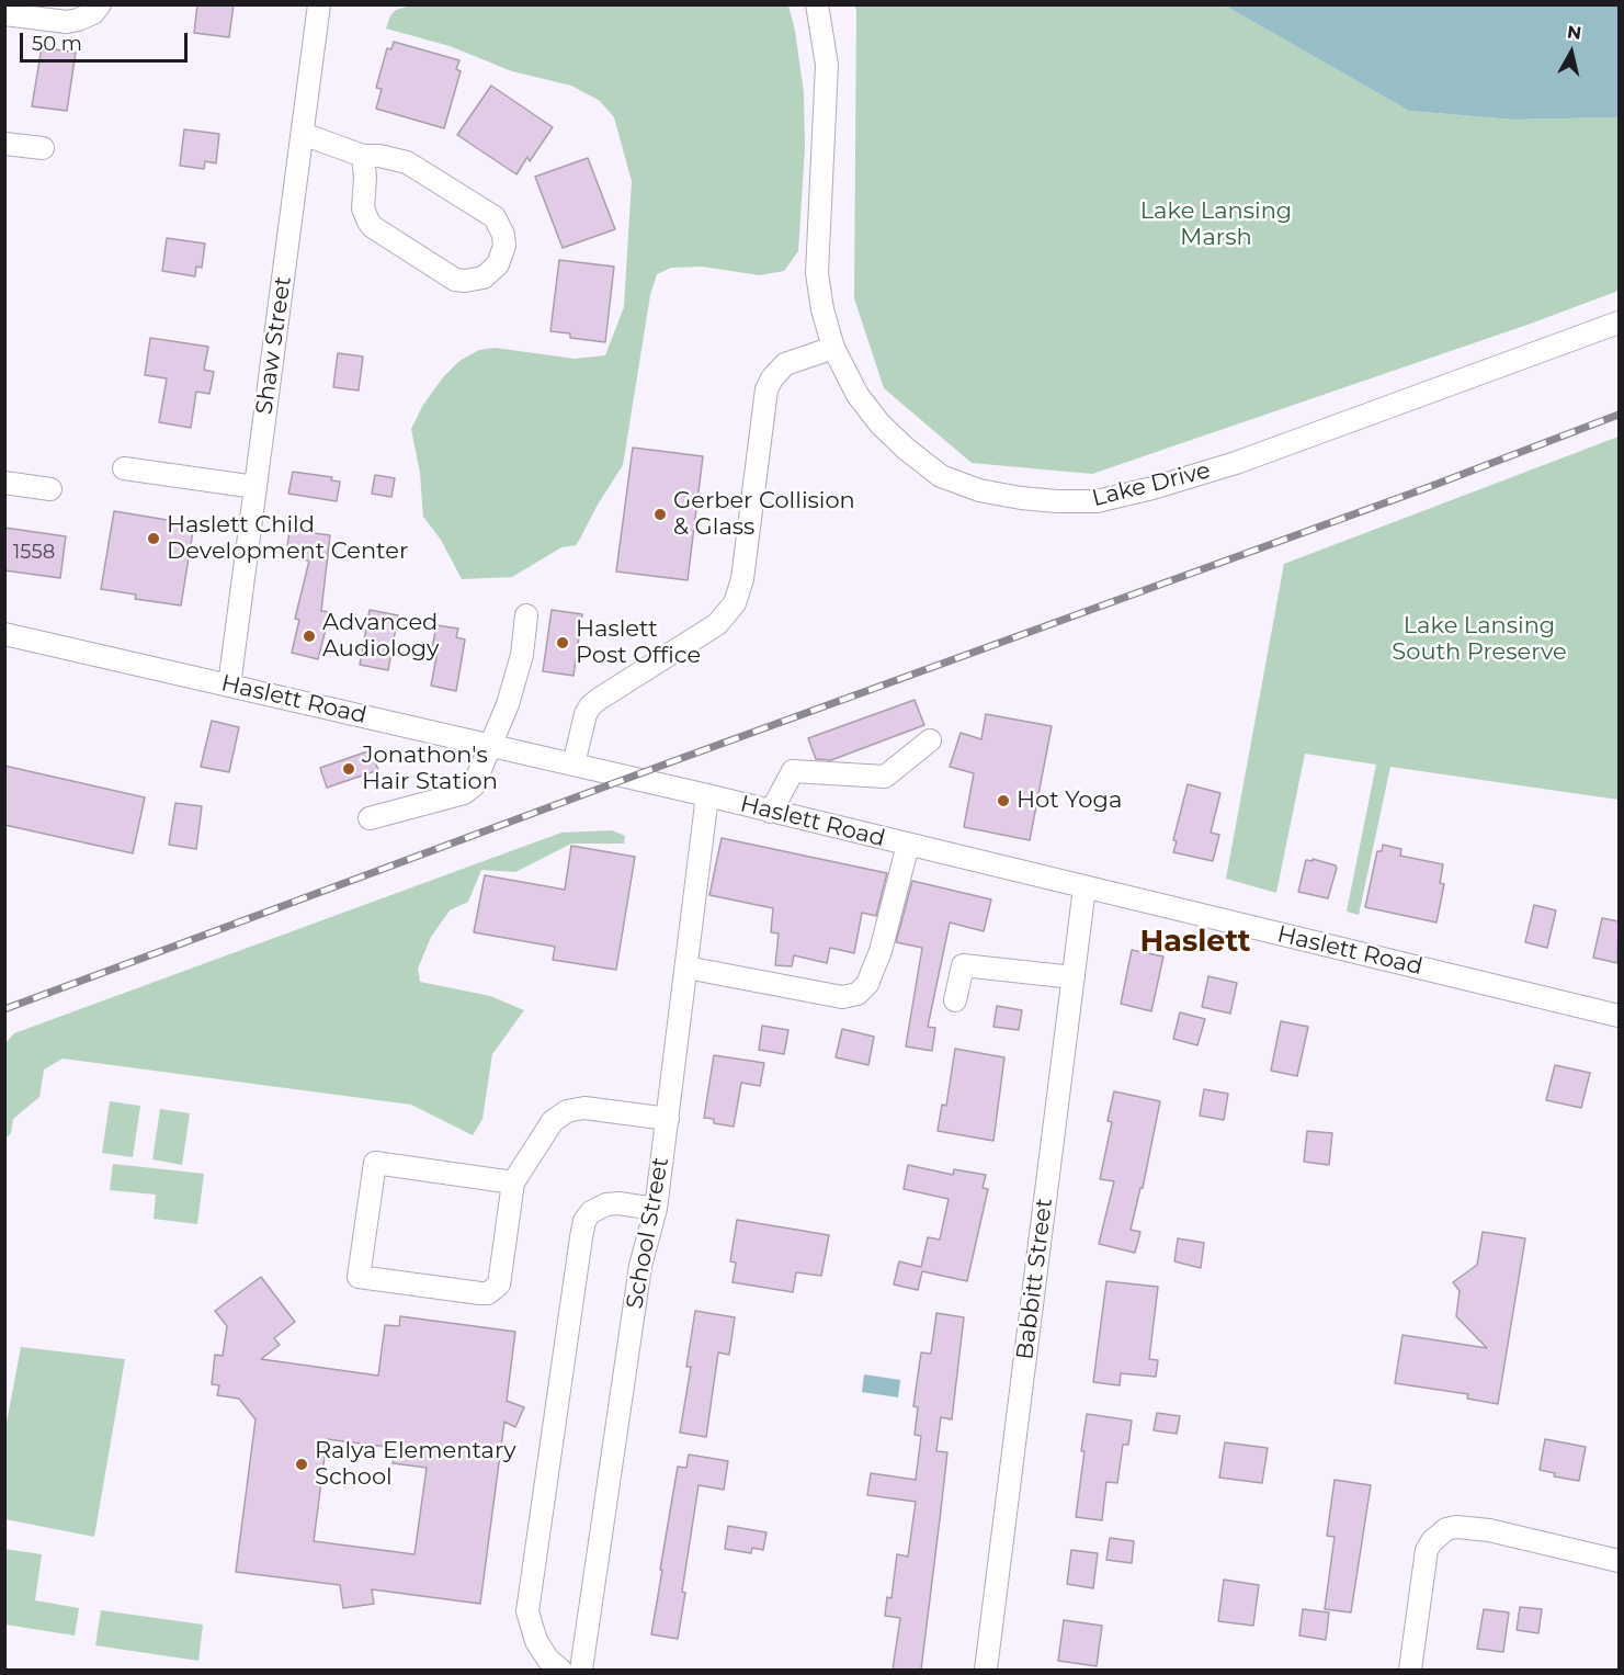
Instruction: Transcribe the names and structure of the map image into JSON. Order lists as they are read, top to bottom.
{
  "streets": {
    "street": [
      "Shaw Street",
      "Lake Drive",
      "Haslett Road",
      "School Street",
      "Babbitt Street"
    ]
  },
  "crossings": [
    ["Shaw Street", "Haslett Road"],
    ["Haslett Road", "School Street"],
    ["Haslett Road", "Babbitt Street"]
  ],
  "districts": ["Haslett"],
  "parks": ["Lake Lansing Marsh", "Lake Lansing South Preserve"],
  "places": [
    "Gerber Collision & Glass",
    "Haslett Child Development Center",
    "Advanced Audiology",
    "Haslett Post Office",
    "Jonathon's Hair Station",
    "Hot Yoga",
    "Ralya Elementary School"
  ],
  "house_numbers": ["1558"],
  "scale_bar": "50 m",
  "north": "top"
}
